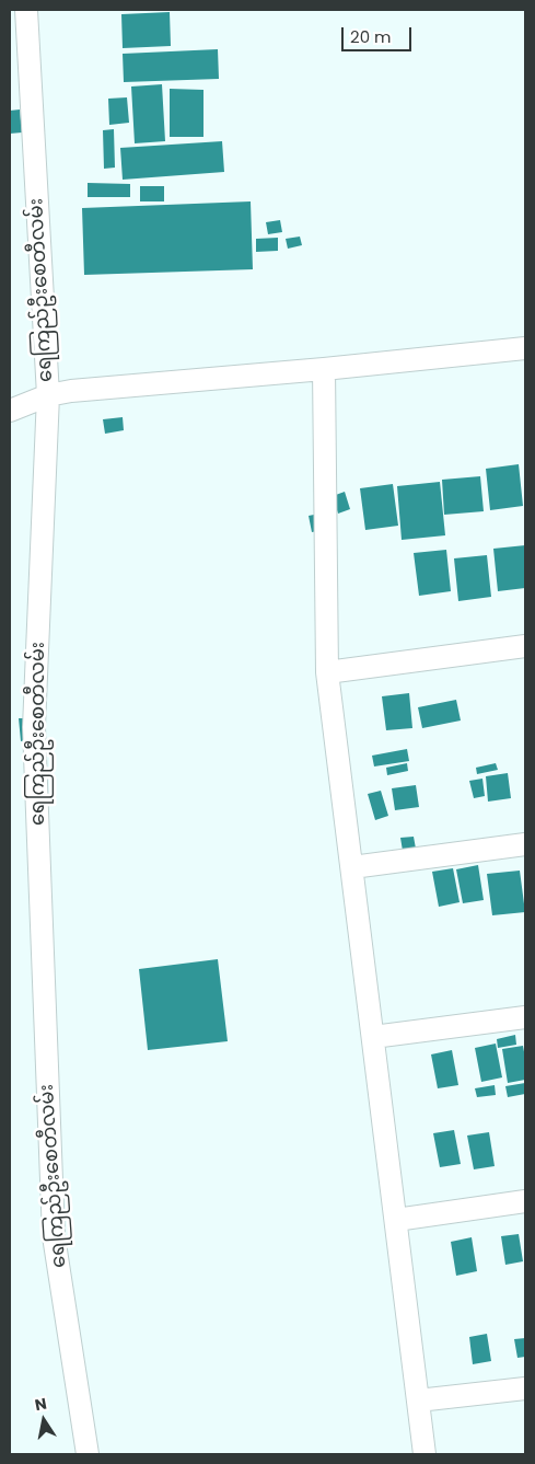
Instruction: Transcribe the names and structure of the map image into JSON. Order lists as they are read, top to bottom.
{
  "streets": {
    "street": ["ရေကြည်ဦးစေတီလမ်း"]
  },
  "scale_bar": "20 m",
  "north": "top"
}
